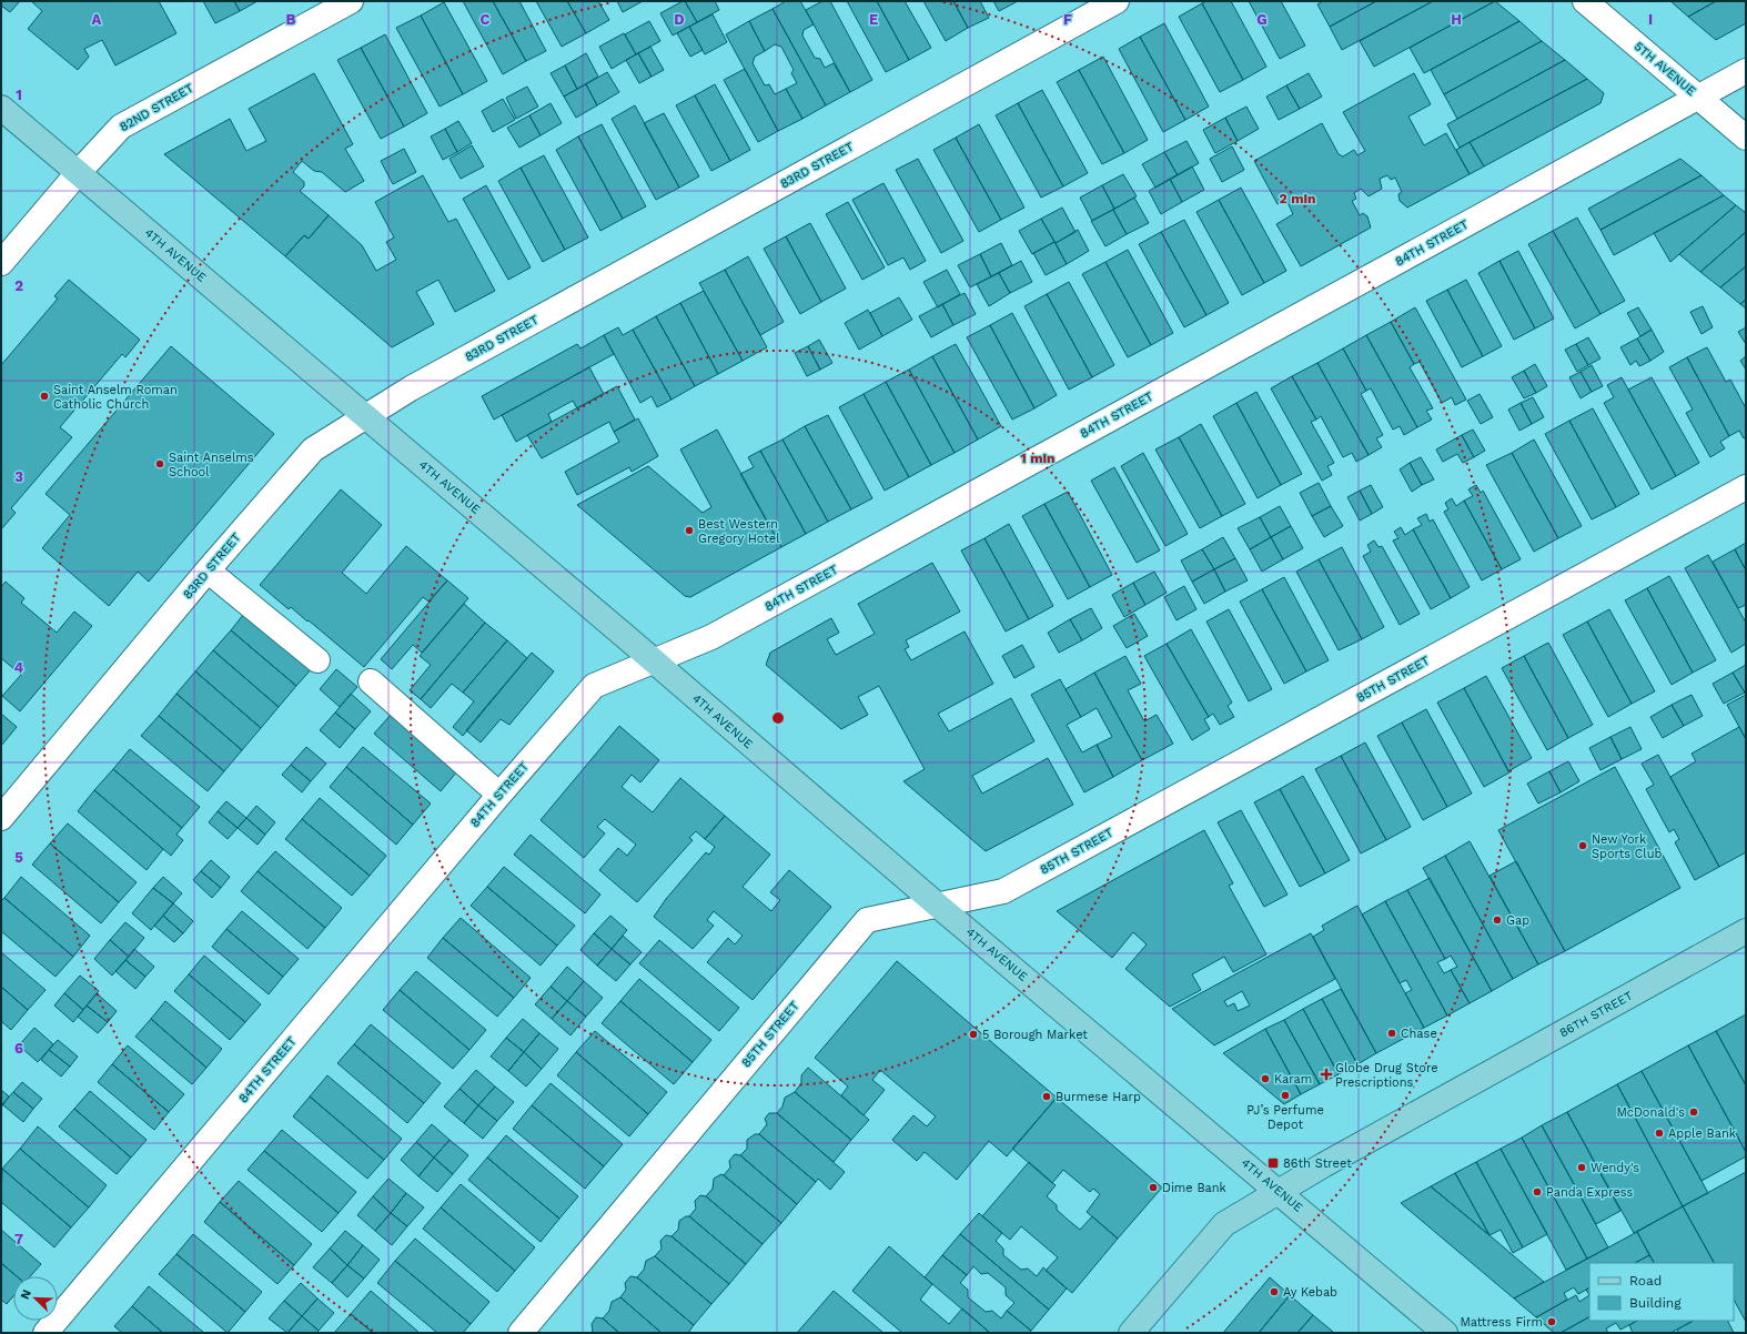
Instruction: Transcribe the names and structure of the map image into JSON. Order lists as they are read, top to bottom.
{
  "streets": {
    "main road": ["4TH AVENUE", "86TH STREET"],
    "street": [
      "5TH AVENUE",
      "82ND STREET",
      "83RD STREET",
      "84TH STREET",
      "85TH STREET"
    ]
  },
  "crossings": [
    ["5TH AVENUE", "84TH STREET"],
    ["82ND STREET", "4TH AVENUE"],
    ["83RD STREET", "4TH AVENUE"],
    ["84TH STREET", "4TH AVENUE"],
    ["4TH AVENUE", "85TH STREET"],
    ["4TH AVENUE", "86TH STREET"]
  ],
  "places": {
    "other": [
      "Saint Anselm Roman Catholic Church",
      "Saint Anselms School",
      "Best Western Gregory Hotel",
      "New York Sports Club",
      "Gap",
      "Chase",
      "5 Borough Market",
      "Karam",
      "PJ’s Perfume Depot",
      "Burmese Harp",
      "McDonald's",
      "Apple Bank",
      "Wendy's",
      "Dime Bank",
      "Panda Express",
      "Ay Kebab",
      "Mattress Firm"
    ],
    "health": ["Globe Drug Store Prescriptions"],
    "transit": ["86th Street"]
  },
  "legend": ["Road", "Building"],
  "north": "top left",
  "grid": {
    "columns": [
      "A",
      "B",
      "C",
      "D",
      "E",
      "F",
      "G",
      "H",
      "I"
    ],
    "rows": [
      "1",
      "2",
      "3",
      "4",
      "5",
      "6",
      "7"
    ]
  },
  "rings": ["2 min", "1 min"]
}
